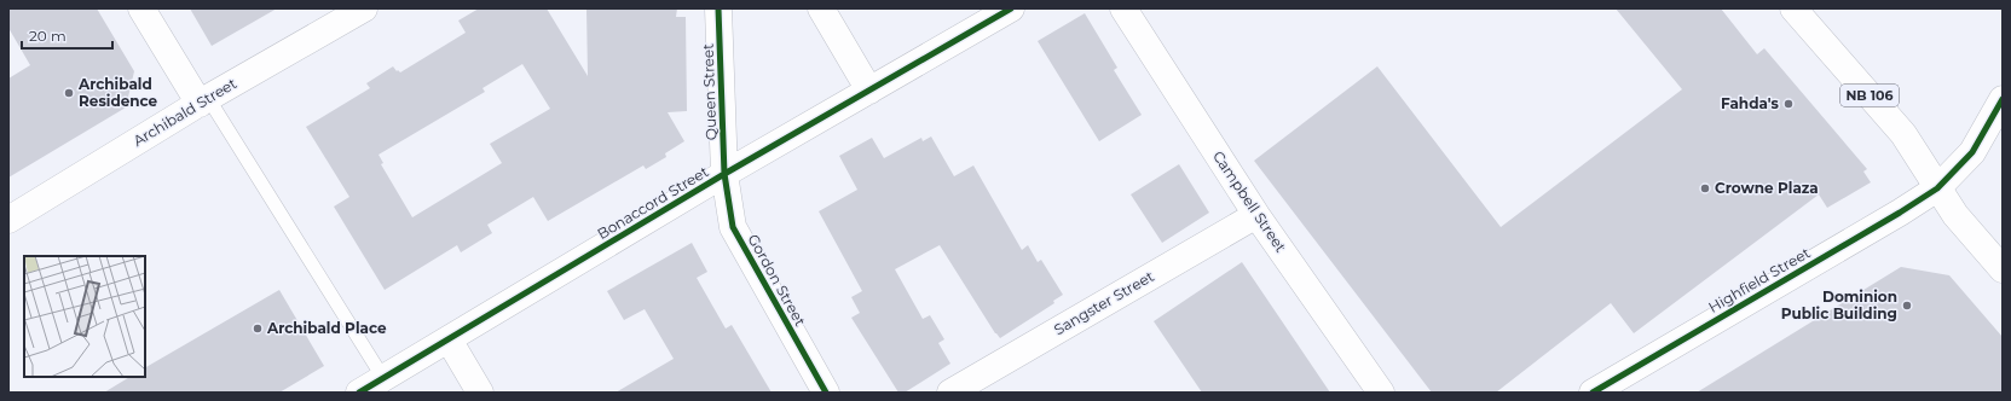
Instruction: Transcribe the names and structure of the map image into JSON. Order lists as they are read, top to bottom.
{
  "streets": {
    "street": [
      "Queen Street",
      "NB 106",
      "Archibald Street",
      "Campbell Street",
      "Bonaccord Street",
      "Gordon Street",
      "Highfield Street",
      "Sangster Street"
    ]
  },
  "crossings": [
    ["Queen Street", "Bonaccord Street"],
    ["Queen Street", "Gordon Street"],
    ["NB 106", "Highfield Street"],
    ["Campbell Street", "Sangster Street"],
    ["Bonaccord Street", "Gordon Street"]
  ],
  "places": [
    "Archibald Residence",
    "Fahda's",
    "Crowne Plaza",
    "Dominion Public Building",
    "Archibald Place"
  ],
  "scale_bar": "20 m"
}
